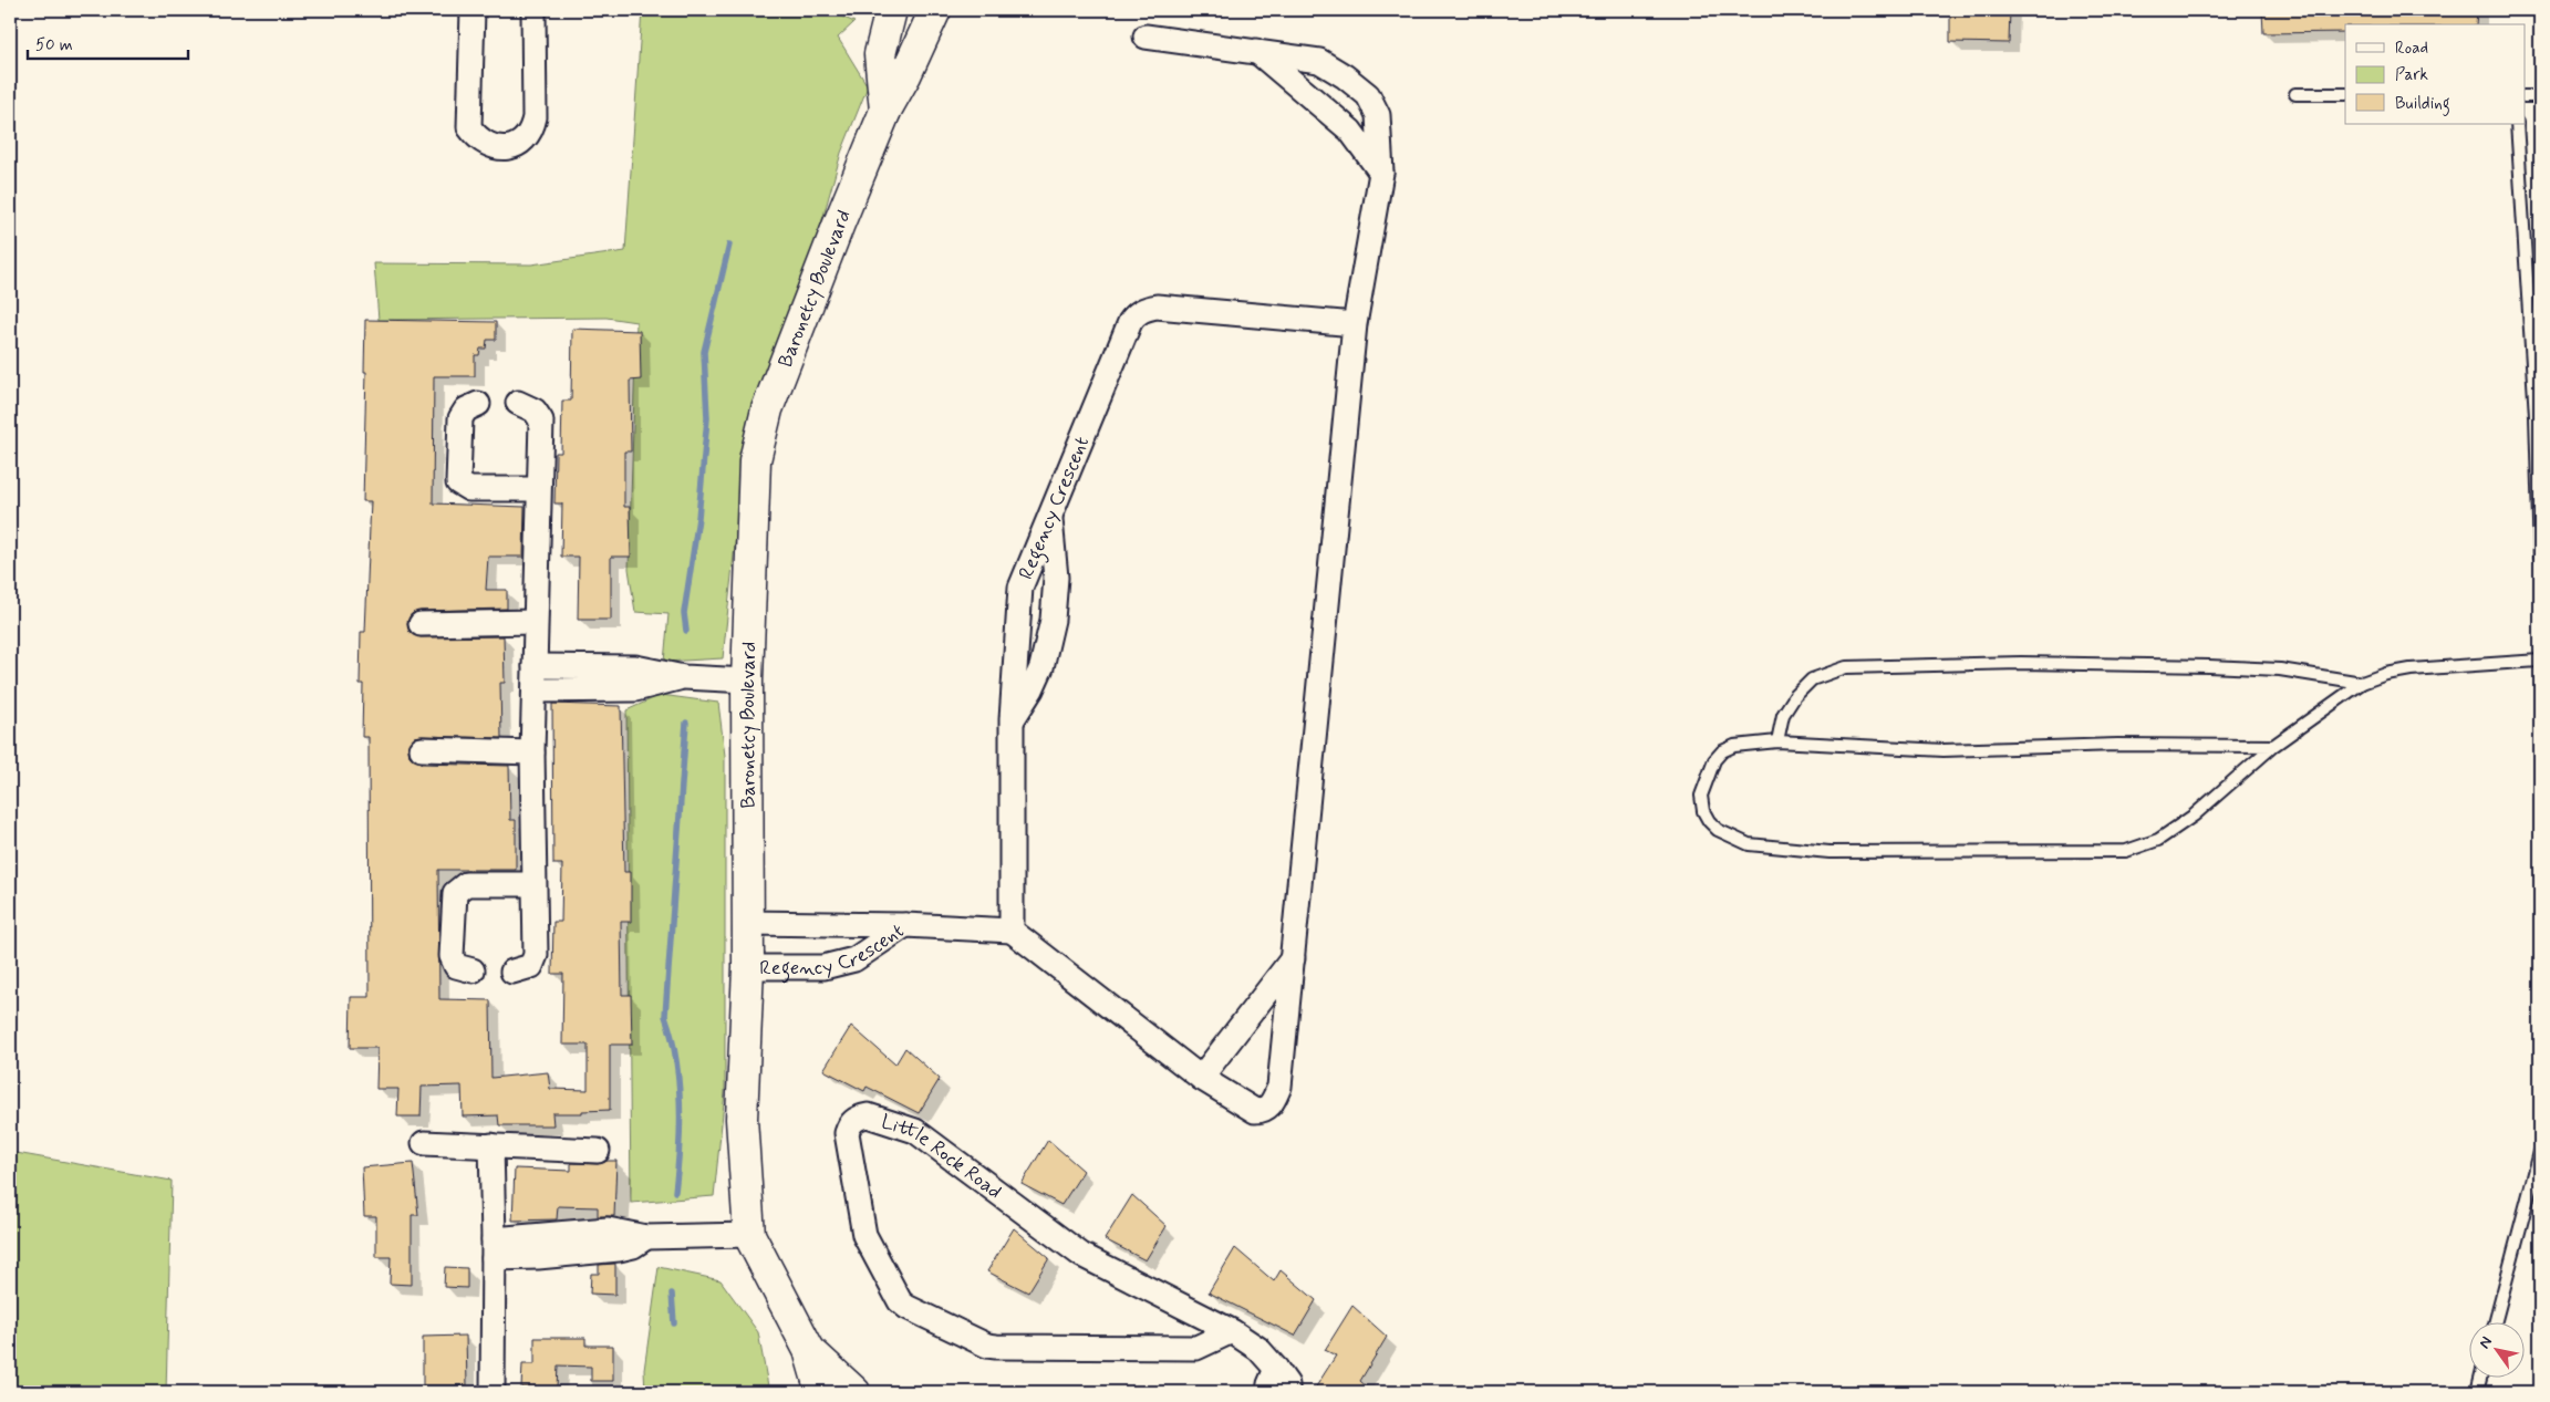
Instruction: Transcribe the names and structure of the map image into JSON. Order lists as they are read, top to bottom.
{
  "streets": {
    "street": ["Baronetcy Boulevard", "Regency Crescent", "Little Rock Road"]
  },
  "crossings": [
    ["Baronetcy Boulevard", "Regency Crescent"]
  ],
  "legend": ["Road", "Park", "Building"],
  "scale_bar": "50 m",
  "north": "top left"
}
